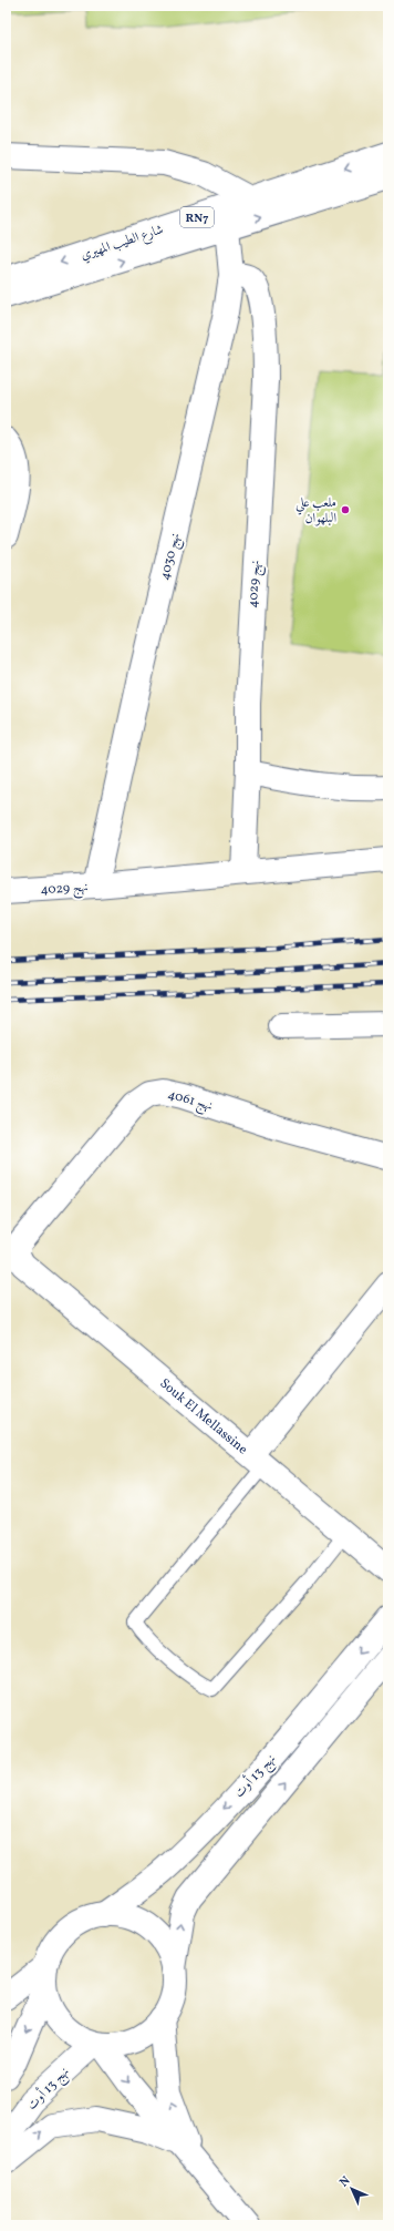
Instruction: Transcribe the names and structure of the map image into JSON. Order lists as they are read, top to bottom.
{
  "streets": {
    "main road": [
      "RN7",
      "شارع الطيب المهيري",
      "نهج 4030",
      "نهج 4029",
      "نهج 4061",
      "Souk El Mellassine",
      "نهج 13 أوت"
    ]
  },
  "crossings": [
    ["شارع الطيب المهيري", "نهج 4030"],
    ["نهج 4030", "نهج 4029"],
    ["نهج 4061", "Souk El Mellassine"]
  ],
  "places": ["ملعب علي البلهوان"],
  "north": "top left"
}
